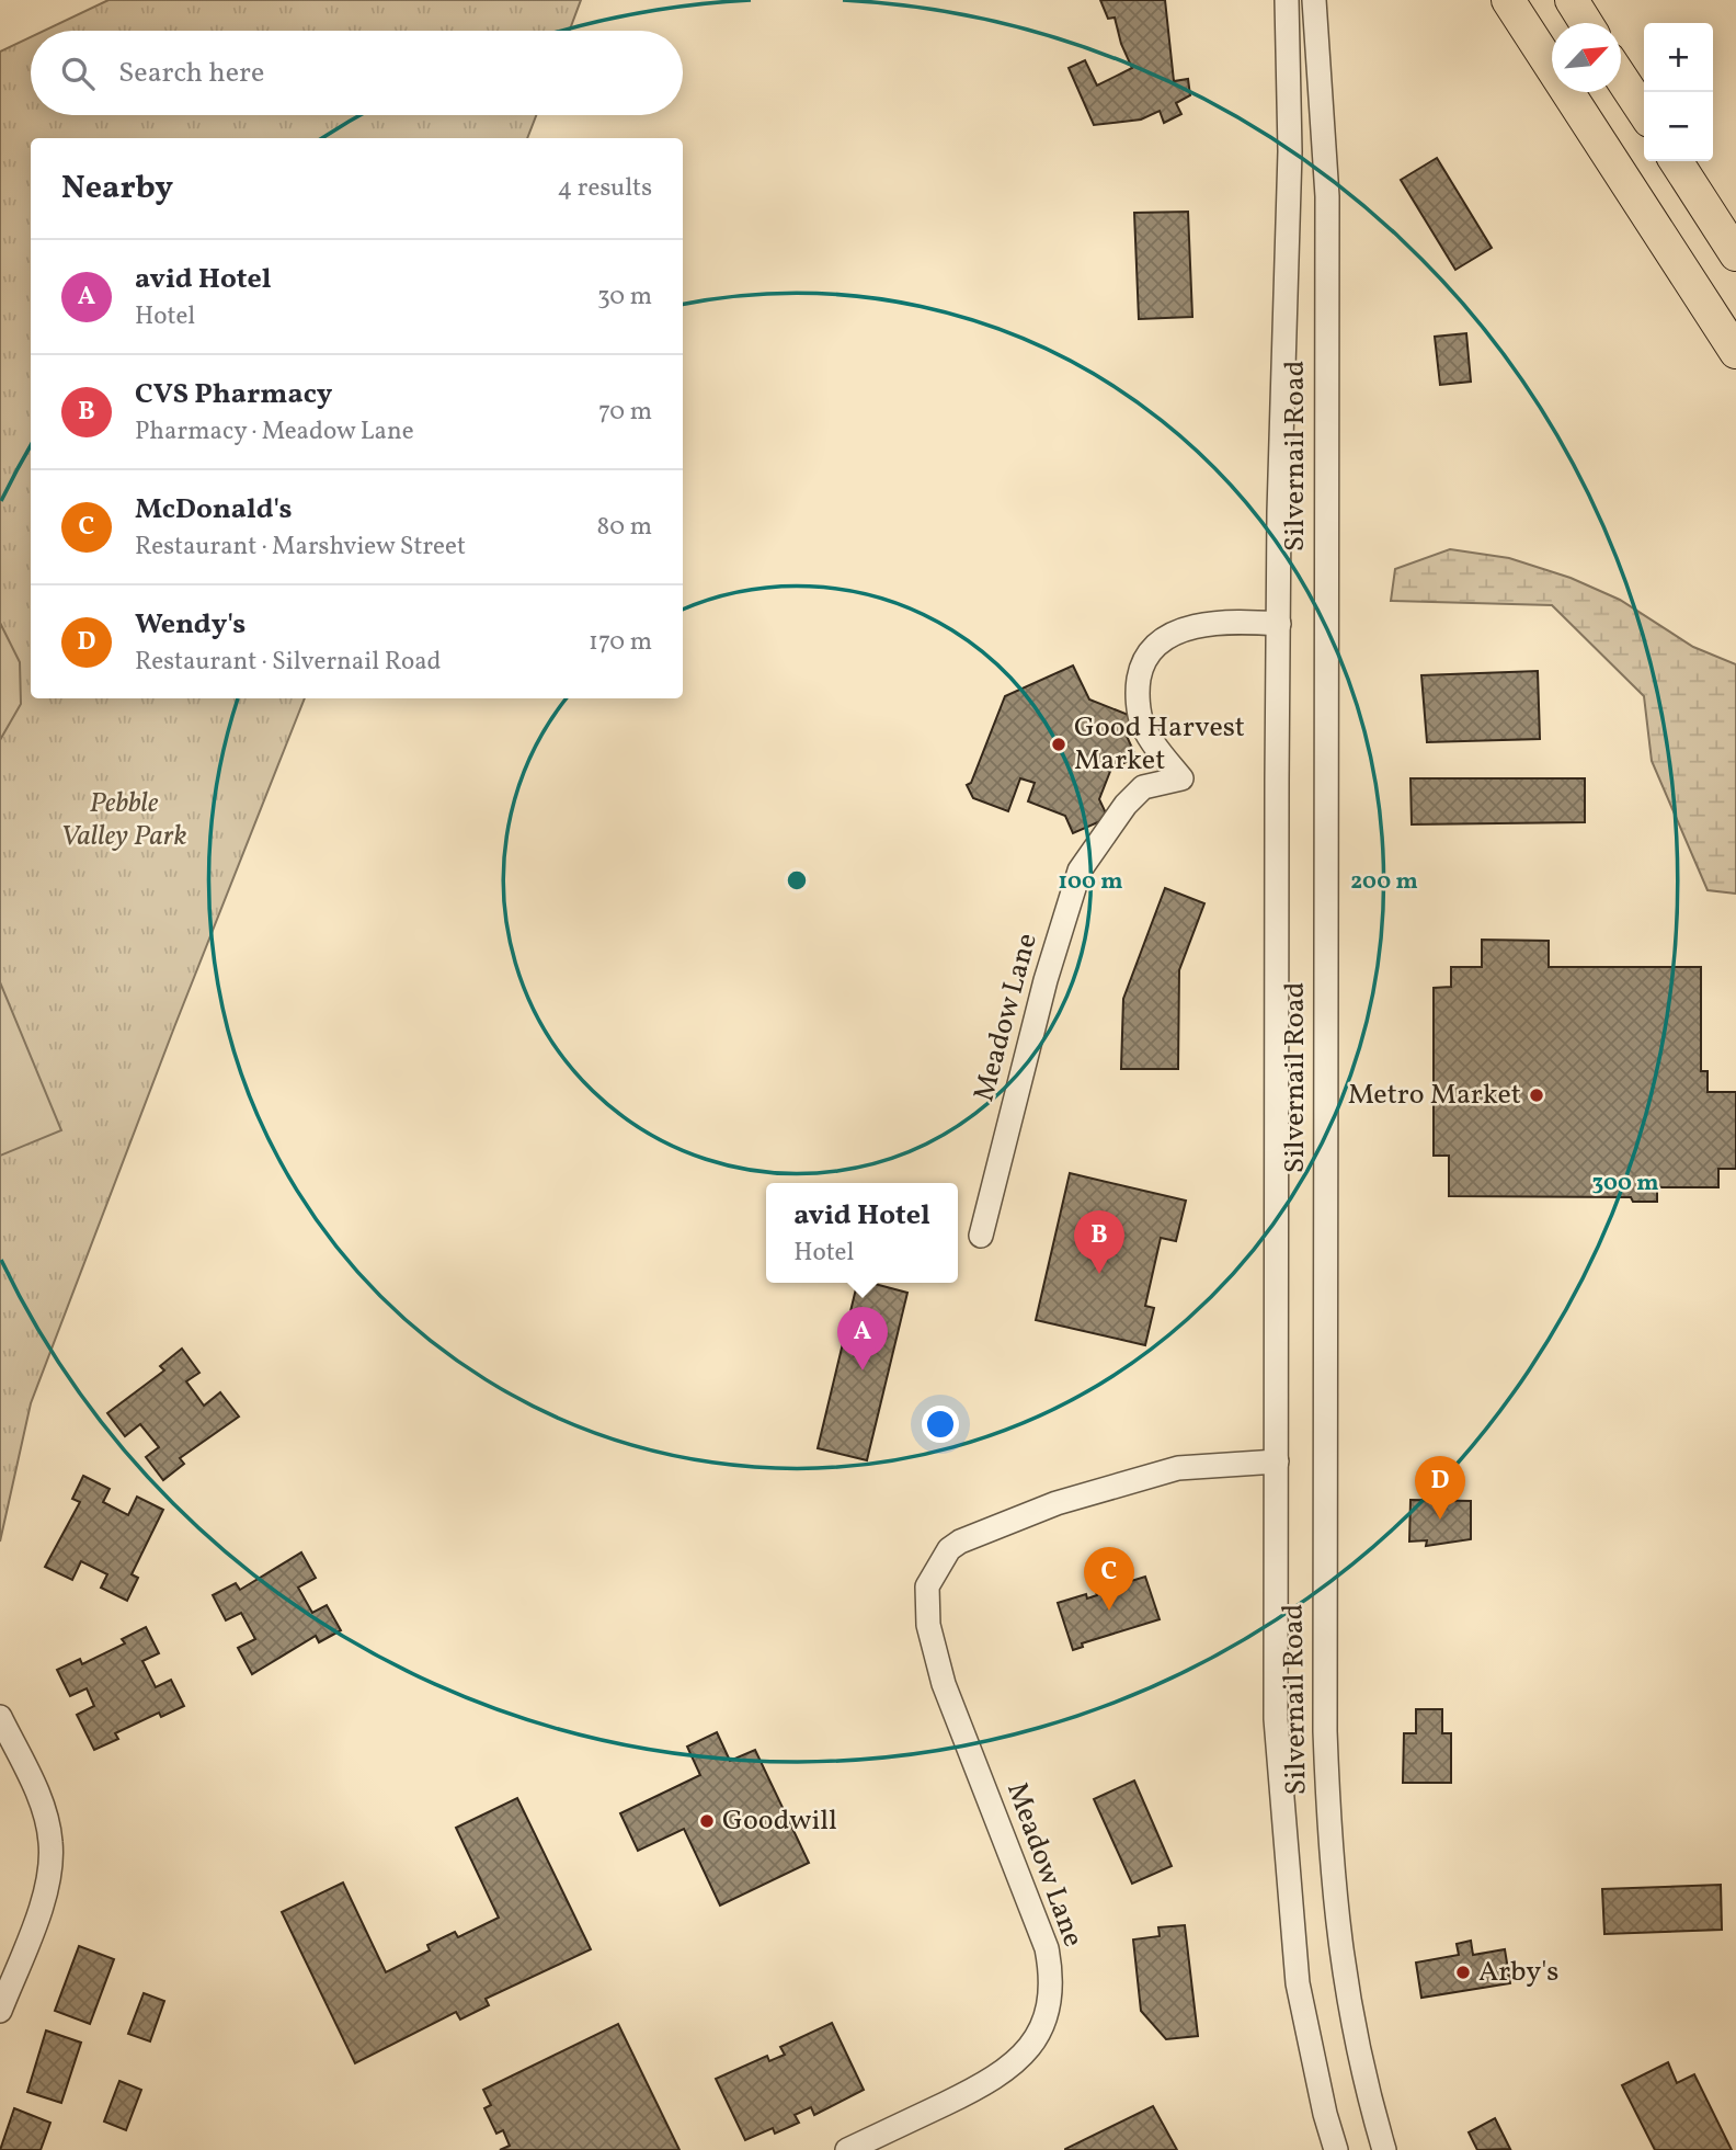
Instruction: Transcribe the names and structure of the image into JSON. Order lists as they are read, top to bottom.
{
  "streets": {
    "street": ["Silvernail Road", "Meadow Lane"]
  },
  "crossings": [
    ["Silvernail Road", "Meadow Lane"]
  ],
  "parks": ["Pebble Valley Park"],
  "places": [
    "Good Harvest Market",
    "Metro Market",
    "Goodwill",
    "Arby's"
  ],
  "north": "top right",
  "page": {
    "map_buttons": ["+", "−"],
    "search": "Search here",
    "heading": ["Nearby", "4 results"],
    "list": [
      {
        "mark": "A",
        "name": "avid Hotel",
        "note": "Hotel",
        "value": "30 m"
      },
      {
        "mark": "B",
        "name": "CVS Pharmacy",
        "note": "Pharmacy · Meadow Lane",
        "value": "70 m"
      },
      {
        "mark": "C",
        "name": "McDonald's",
        "note": "Restaurant · Marshview Street",
        "value": "80 m"
      },
      {
        "mark": "D",
        "name": "Wendy's",
        "note": "Restaurant · Silvernail Road",
        "value": "170 m"
      }
    ],
    "popup": ["avid Hotel", "Hotel"],
    "pins": [
      "B",
      "A",
      "D",
      "C"
    ]
  },
  "rings": ["100 m", "200 m", "300 m"]
}
